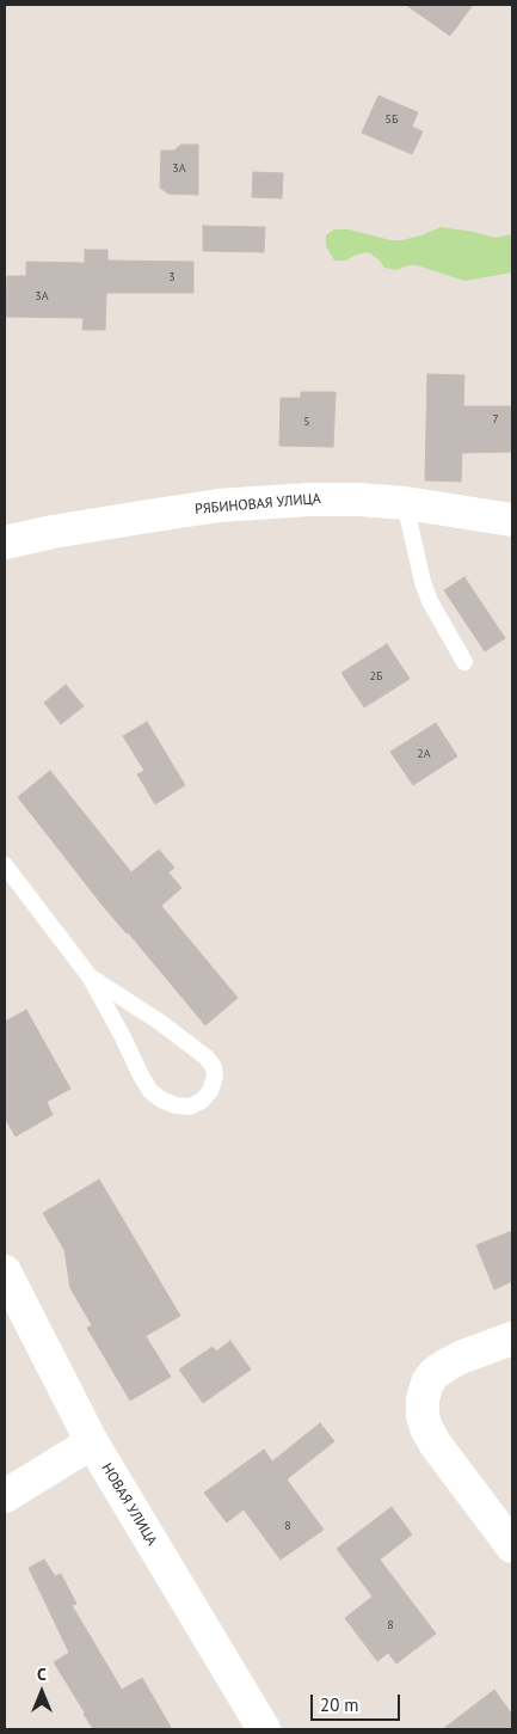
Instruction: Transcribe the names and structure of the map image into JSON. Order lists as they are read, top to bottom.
{
  "streets": {
    "street": ["РЯБИНОВАЯ УЛИЦА", "НОВАЯ УЛИЦА"]
  },
  "house_numbers": [
    "5Б",
    "3А",
    "3",
    "3А",
    "7",
    "5",
    "2Б",
    "2А",
    "8",
    "8"
  ],
  "scale_bar": "20 m",
  "north": "top"
}
